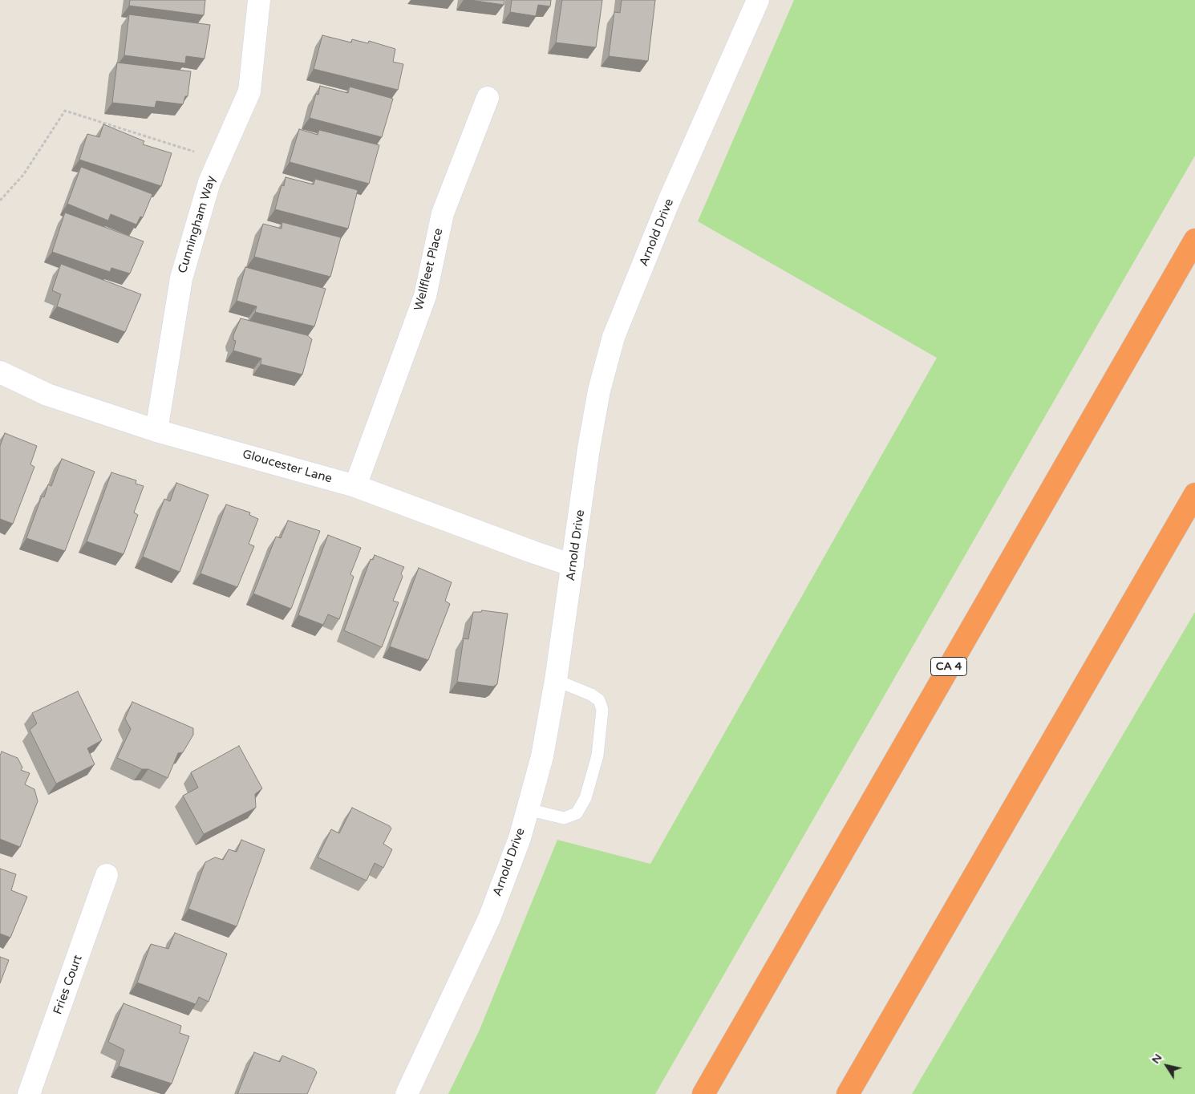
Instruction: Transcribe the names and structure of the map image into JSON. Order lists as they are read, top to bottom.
{
  "streets": {
    "highway": ["CA 4"],
    "street": [
      "Cunningham Way",
      "Arnold Drive",
      "Wellfleet Place",
      "Gloucester Lane",
      "Fries Court"
    ]
  },
  "crossings": [
    ["Cunningham Way", "Gloucester Lane"],
    ["Arnold Drive", "Gloucester Lane"],
    ["Wellfleet Place", "Gloucester Lane"]
  ],
  "north": "top left"
}
